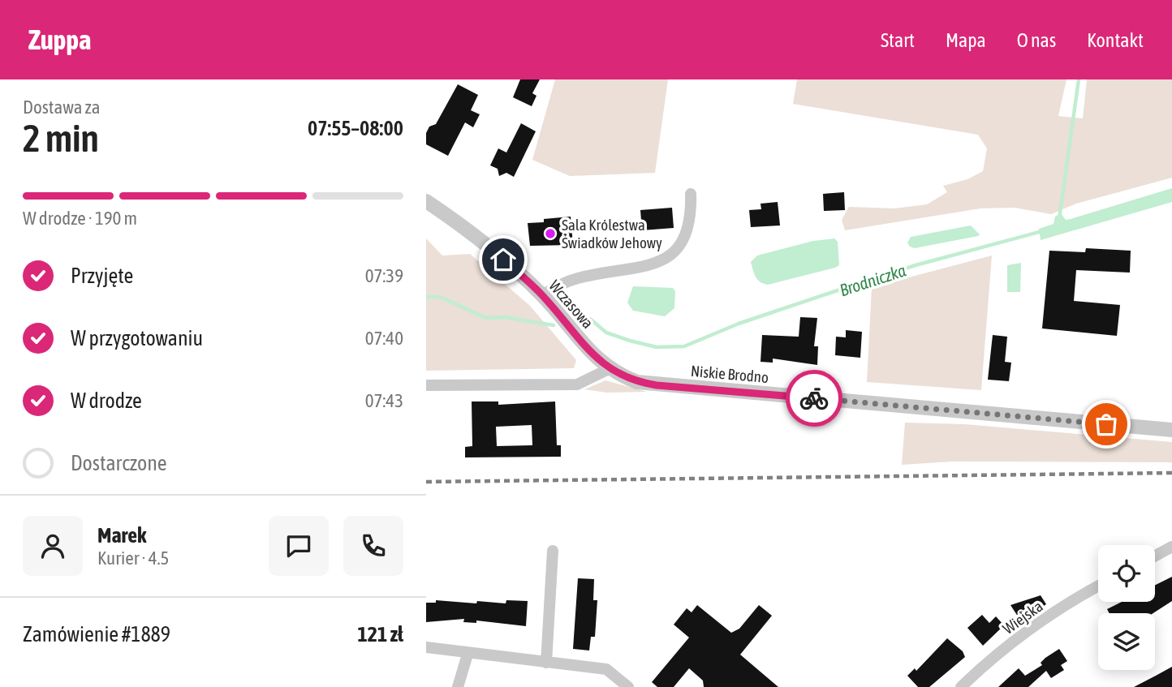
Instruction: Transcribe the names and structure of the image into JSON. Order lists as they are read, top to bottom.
{
  "streets": {
    "street": ["Wczasowa", "Niskie Brodno", "Wiejska"]
  },
  "crossings": [
    ["Wczasowa", "Niskie Brodno"]
  ],
  "water": ["Brodniczka"],
  "places": ["Sala Królestwa Świadków Jehowy"],
  "page": {
    "header": "Zuppa",
    "nav": [
      "Start",
      "Mapa",
      "O nas",
      "Kontakt"
    ],
    "heading": ["2 min", "Dostawa za", "07:55–08:00"],
    "panel": [
      "Marek",
      "Kurier · 4.5",
      "Zamówienie #1889",
      "121 zł"
    ],
    "bar": "W drodze · 190 m",
    "list": [
      ["Przyjęte", "07:39"],
      ["W przygotowaniu", "07:40"],
      ["W drodze", "07:43"],
      "Dostarczone"
    ]
  }
}
